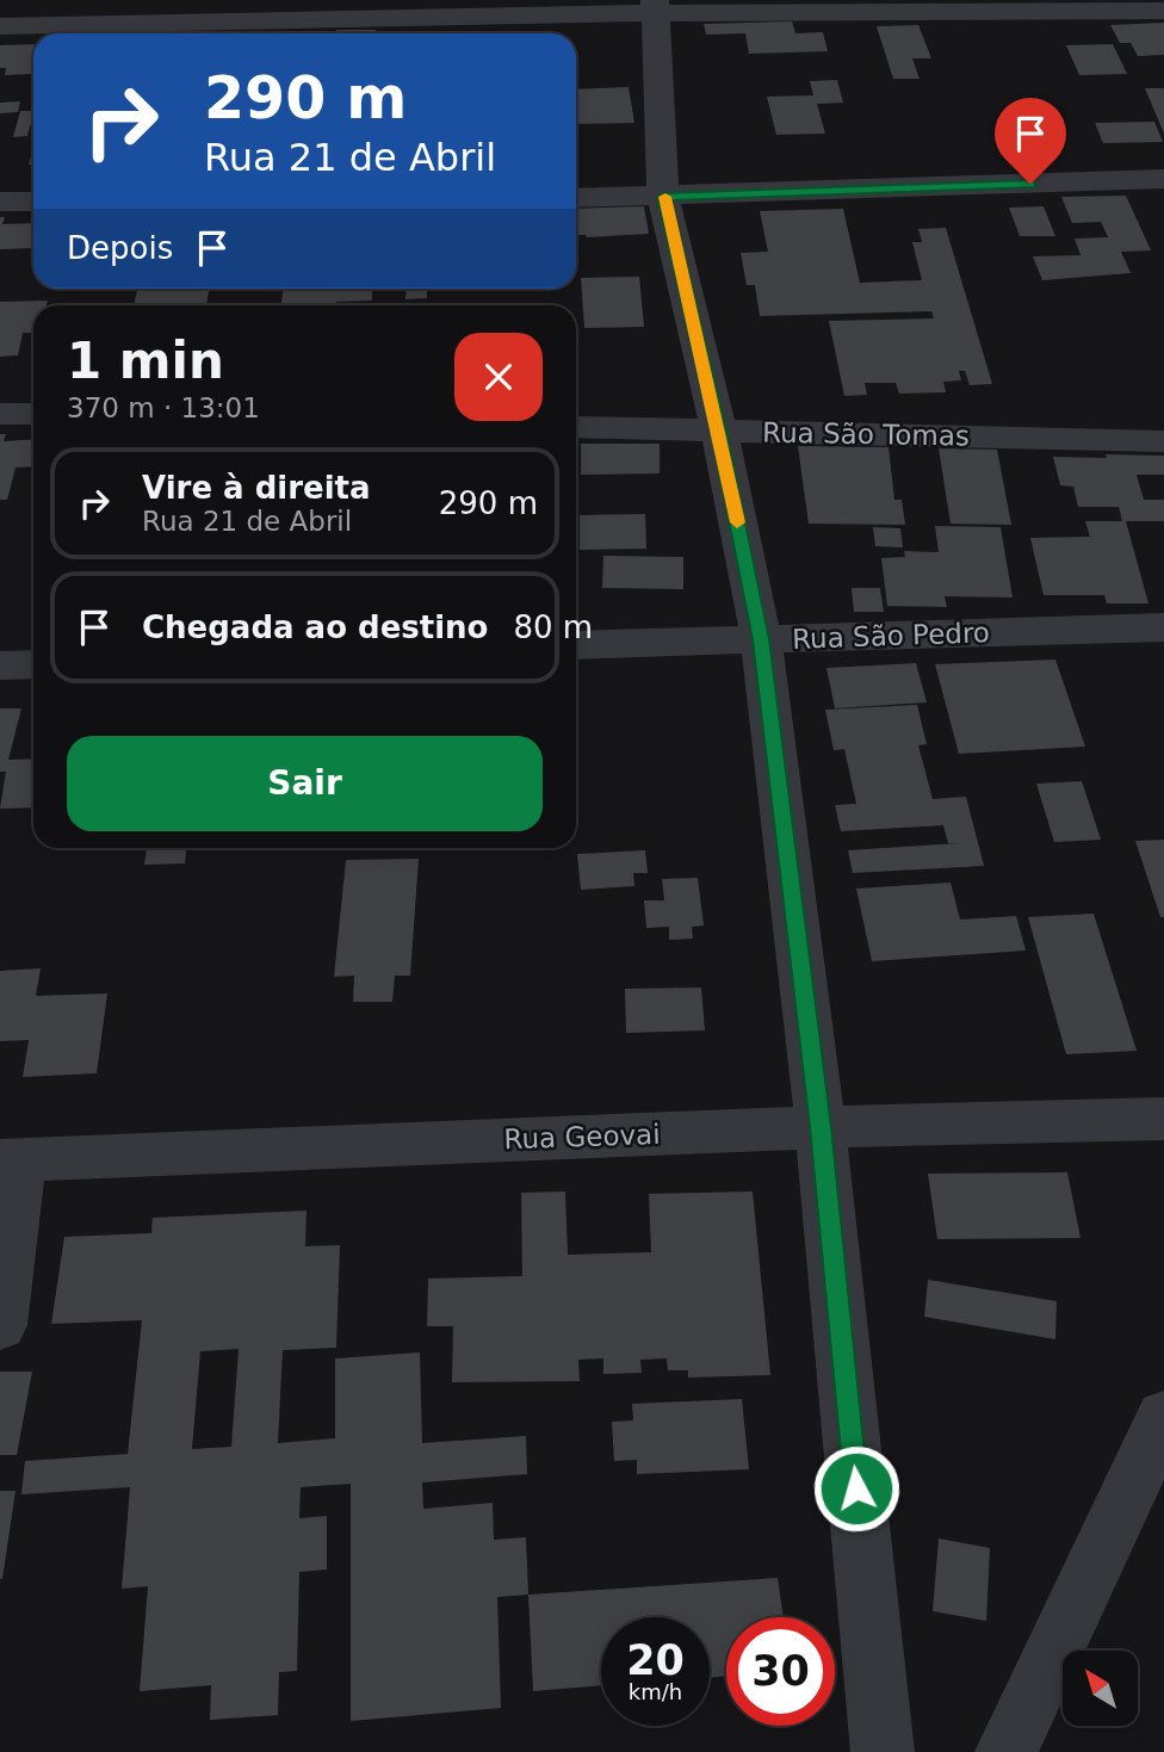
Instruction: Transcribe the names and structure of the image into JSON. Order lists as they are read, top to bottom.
{
  "streets": {
    "street": ["Rua São Tomas", "Rua São Pedro", "Rua Geovai"]
  },
  "north": "top left",
  "page": {
    "turn": ["290 m", "Rua 21 de Abril"],
    "then": "Depois",
    "heading": ["1 min", "370 m · 13:01"],
    "list": [
      {
        "name": "Vire à direita",
        "note": "Rua 21 de Abril",
        "value": "290 m"
      },
      {
        "name": "Chegada ao destino",
        "value": "80 m"
      }
    ],
    "buttons": "Sair",
    "speed": "20 km/h",
    "limit": "30"
  }
}
